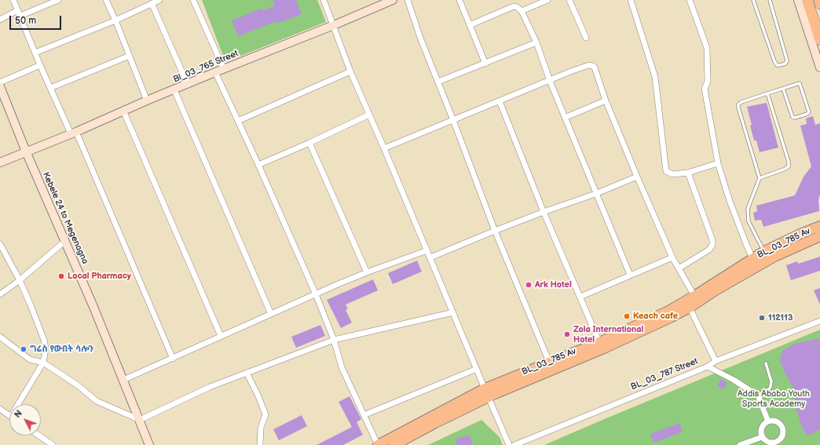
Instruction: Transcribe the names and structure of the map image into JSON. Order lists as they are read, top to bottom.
{
  "streets": {
    "main road": ["BL_03_785 Av"],
    "street": ["Bl_03_765 Street", "Kebele 24 to Megenagna", "BL_03_787 Street"]
  },
  "crossings": [
    ["Bl_03_765 Street", "Kebele 24 to Megenagna"]
  ],
  "parks": ["Addis Ababa Youth Sports Academy"],
  "places": [
    "Local Pharmacy",
    "Ark Hotel",
    "Keach cafe",
    "112113",
    "Zola International Hotel",
    "ግሬስ የውበት ሳሎን"
  ],
  "scale_bar": "50 m",
  "north": "top left"
}
